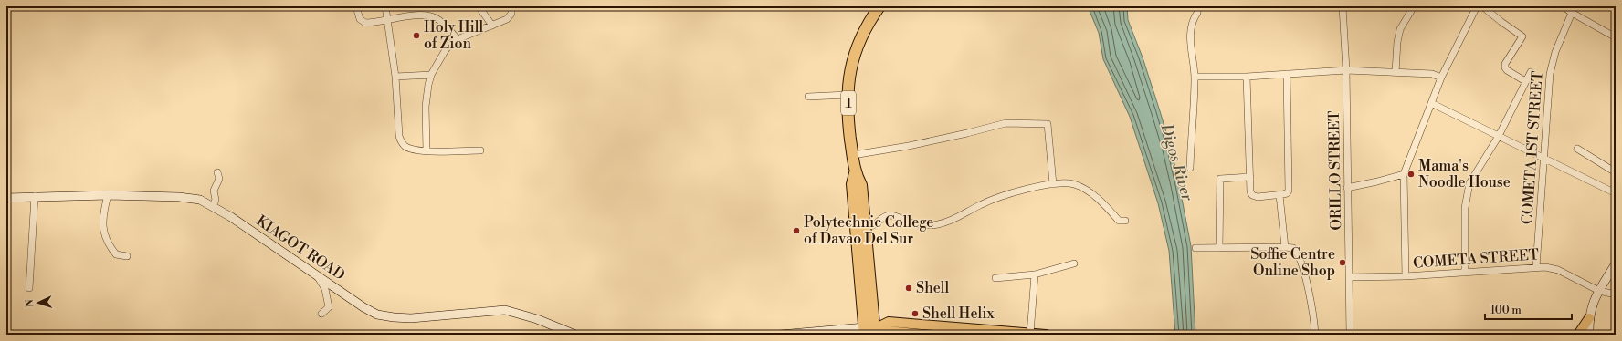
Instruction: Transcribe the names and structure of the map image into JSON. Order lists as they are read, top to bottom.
{
  "streets": {
    "highway": ["1"],
    "street": [
      "COMETA 1ST STREET",
      "ORILLO STREET",
      "KIAGOT ROAD",
      "COMETA STREET"
    ]
  },
  "crossings": [
    ["COMETA 1ST STREET", "COMETA STREET"],
    ["ORILLO STREET", "COMETA STREET"]
  ],
  "water": ["Digos River"],
  "places": [
    "Holy Hill of Zion",
    "Mama's Noodle House",
    "Polytechnic College of Davao Del Sur",
    "Soffie Centre Online Shop",
    "Shell",
    "Shell Helix"
  ],
  "scale_bar": "100 m",
  "north": "left"
}
